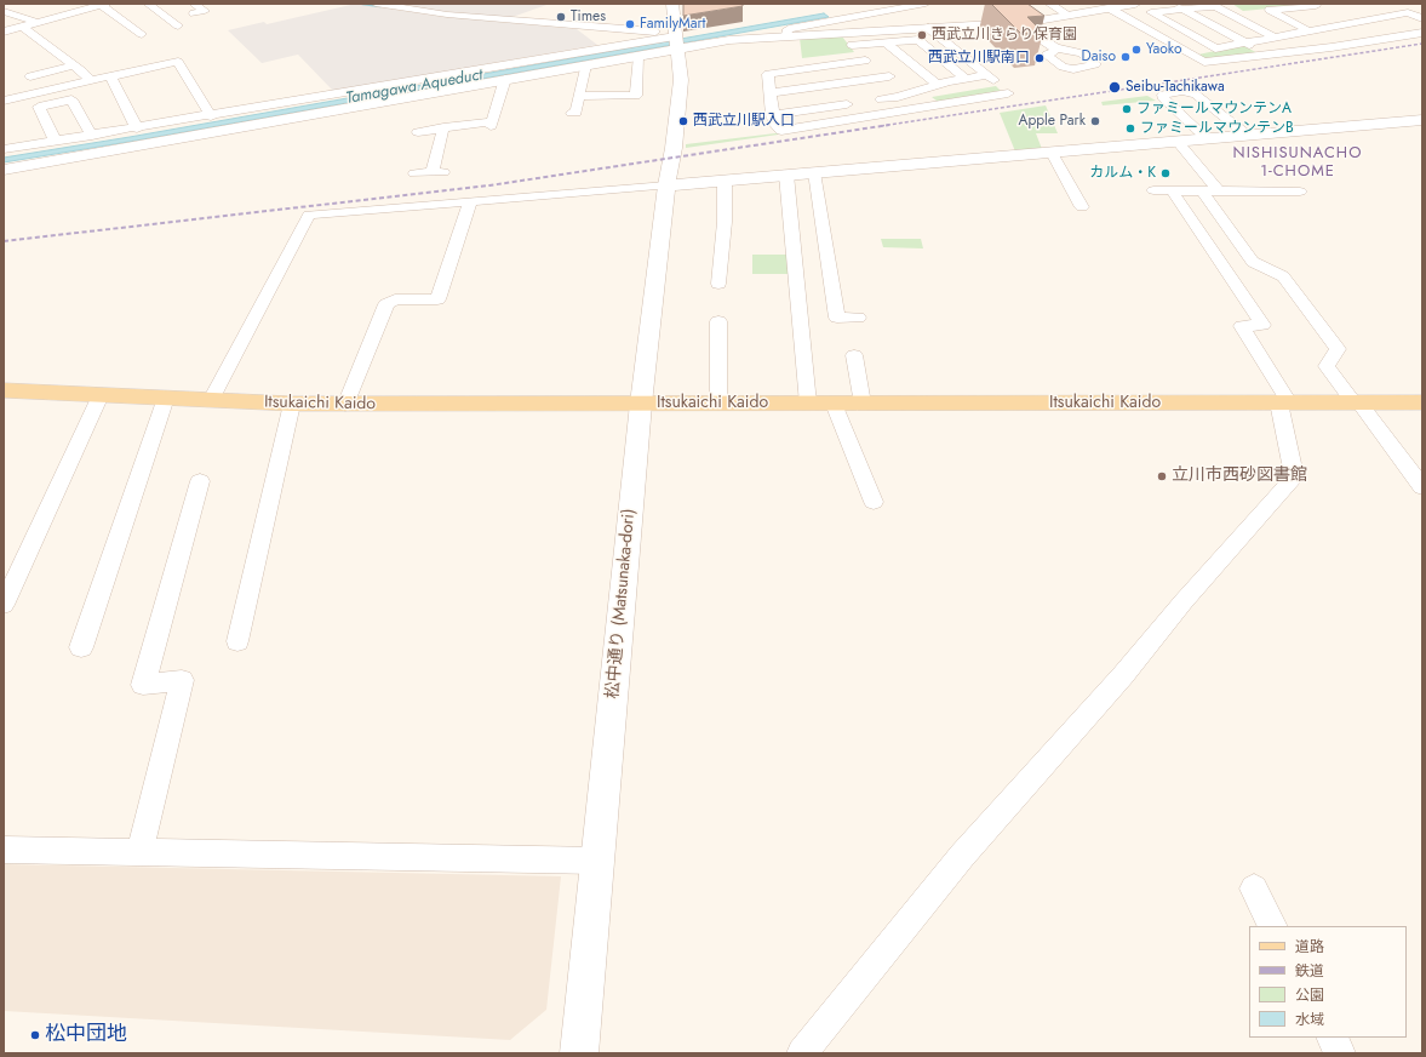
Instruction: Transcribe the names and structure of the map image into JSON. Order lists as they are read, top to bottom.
{
  "streets": {
    "main road": ["Itsukaichi Kaido"],
    "street": ["松中通り (Matsunaka-dori)"]
  },
  "crossings": [
    ["Itsukaichi Kaido", "松中通り (Matsunaka-dori)"]
  ],
  "districts": ["NISHISUNACHO 1-CHOME"],
  "water": ["Tamagawa Aqueduct"],
  "places": [
    "Times",
    "FamilyMart",
    "西武立川きらり保育園",
    "Yaoko",
    "Daiso",
    "西武立川駅南口",
    "Seibu-Tachikawa",
    "ファミールマウンテンA",
    "西武立川駅入口",
    "Apple Park",
    "ファミールマウンテンB",
    "カルム・K",
    "立川市西砂図書館",
    "松中団地"
  ],
  "legend": [
    "道路",
    "鉄道",
    "公園",
    "水域"
  ]
}
